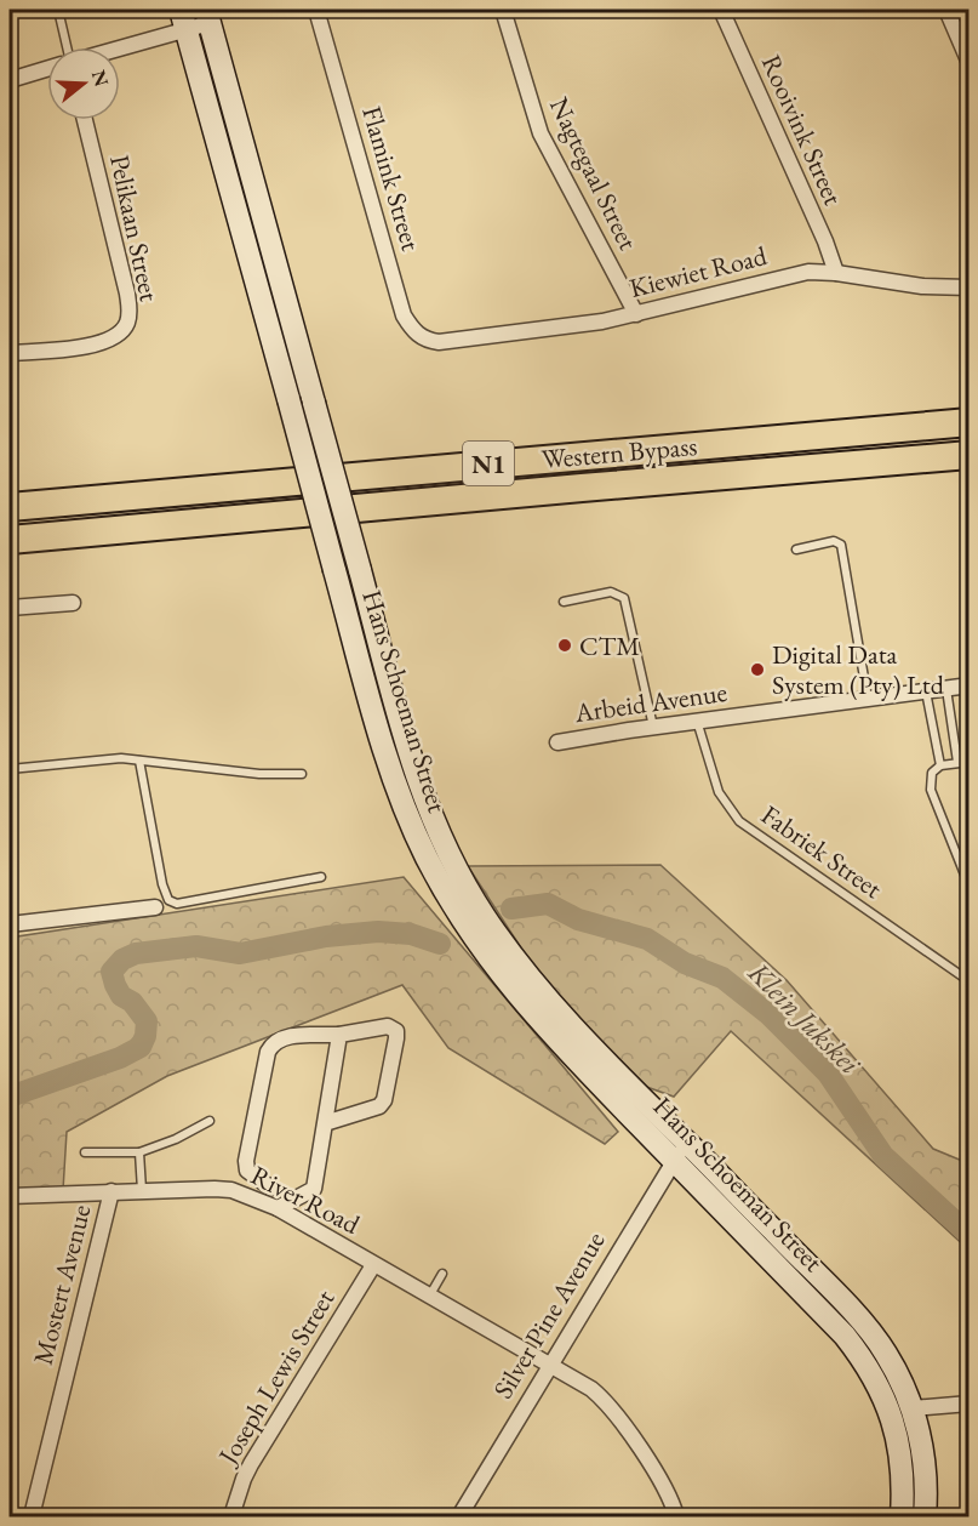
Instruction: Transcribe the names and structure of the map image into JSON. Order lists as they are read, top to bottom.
{
  "streets": {
    "highway": ["Western Bypass", "N1"],
    "main road": ["Hans Schoeman Street"],
    "street": [
      "Rooivink Street",
      "Nagtegaal Street",
      "Flamink Street",
      "Pelikaan Street",
      "Kiewiet Road",
      "Arbeid Avenue",
      "River Road",
      "Mostert Avenue",
      "Silver Pine Avenue",
      "Joseph Lewis Street"
    ],
    "lane": ["Fabriek Street"]
  },
  "crossings": [
    ["Rooivink Street", "Kiewiet Road"],
    ["Nagtegaal Street", "Kiewiet Road"],
    ["Flamink Street", "Kiewiet Road"],
    ["Hans Schoeman Street", "Silver Pine Avenue"],
    ["Arbeid Avenue", "Fabriek Street"],
    ["River Road", "Mostert Avenue"],
    ["River Road", "Silver Pine Avenue"],
    ["River Road", "Joseph Lewis Street"]
  ],
  "water": ["Klein Jukskei"],
  "places": ["CTM", "Digital Data System (Pty) Ltd"],
  "north": "right"
}
